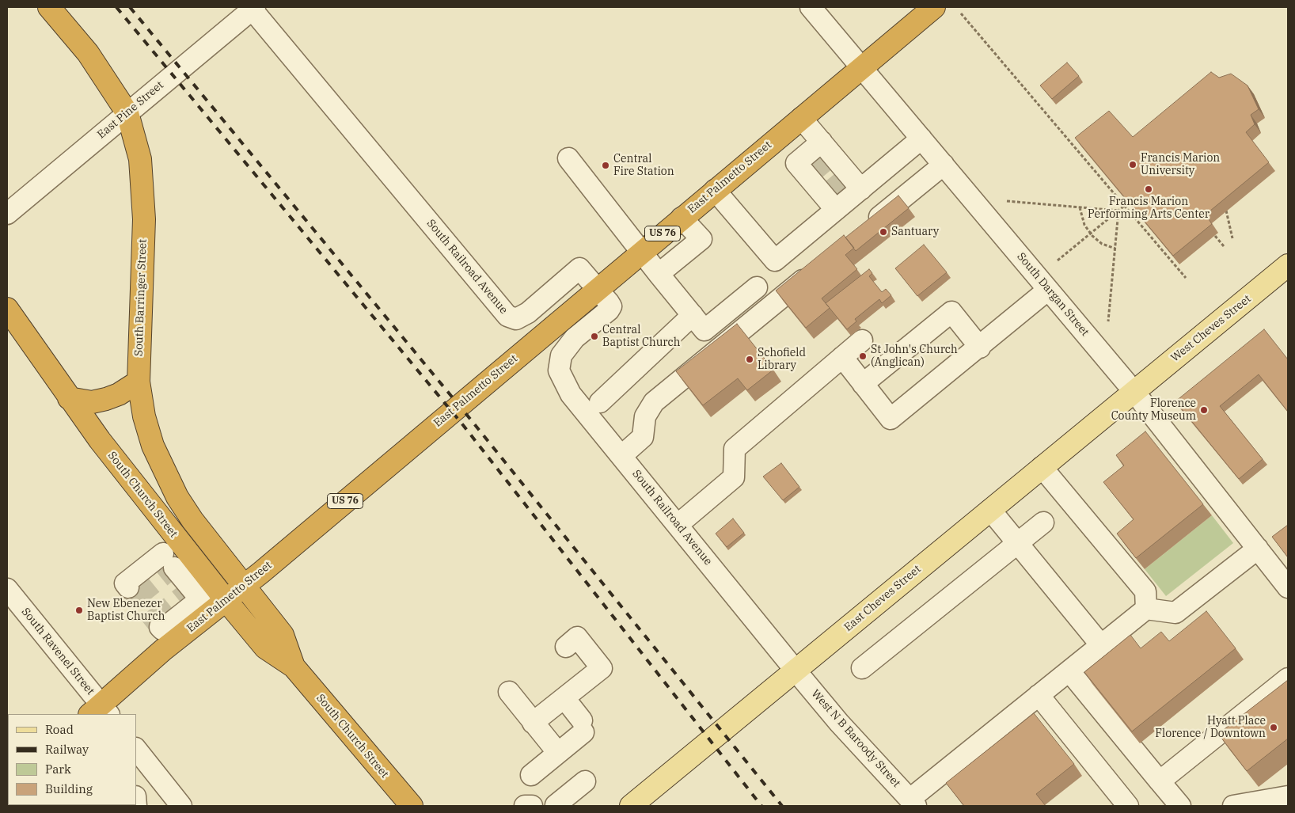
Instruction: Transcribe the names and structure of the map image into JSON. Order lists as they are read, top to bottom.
{
  "streets": {
    "highway": [
      "East Palmetto Street",
      "US 76",
      "South Barringer Street",
      "South Church Street"
    ],
    "main road": ["West Cheves Street", "East Cheves Street"],
    "street": [
      "East Pine Street",
      "South Railroad Avenue",
      "South Dargan Street",
      "South Ravenel Street",
      "West N B Baroody Street"
    ]
  },
  "crossings": [
    ["East Pine Street", "South Railroad Avenue"],
    ["East Pine Street", "South Barringer Street"],
    ["East Palmetto Street", "US 76"],
    ["East Palmetto Street", "South Railroad Avenue"],
    ["East Palmetto Street", "South Dargan Street"],
    ["East Palmetto Street", "South Barringer Street"],
    ["East Palmetto Street", "South Church Street"],
    ["East Palmetto Street", "South Ravenel Street"],
    ["US 76", "South Dargan Street"],
    ["South Railroad Avenue", "East Cheves Street"],
    ["South Railroad Avenue", "West N B Baroody Street"],
    ["South Dargan Street", "West Cheves Street"],
    ["South Dargan Street", "East Cheves Street"],
    ["South Barringer Street", "South Church Street"],
    ["West Cheves Street", "East Cheves Street"],
    ["East Cheves Street", "West N B Baroody Street"]
  ],
  "places": [
    "Francis Marion University",
    "Central Fire Station",
    "Francis Marion Performing Arts Center",
    "Santuary",
    "Central Baptist Church",
    "St John's Church (Anglican)",
    "Schofield Library",
    "Florence County Museum",
    "New Ebenezer Baptist Church",
    "Hyatt Place Florence / Downtown"
  ],
  "legend": [
    "Road",
    "Railway",
    "Park",
    "Building"
  ]
}
